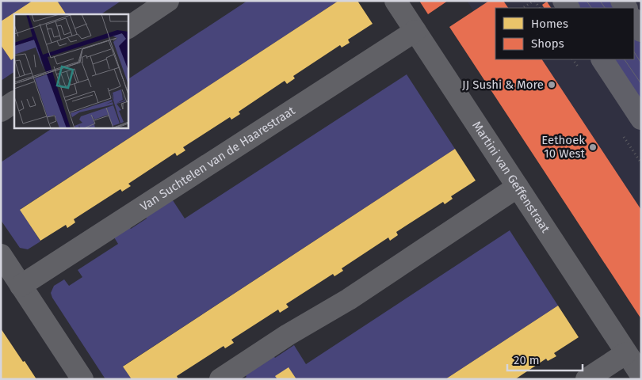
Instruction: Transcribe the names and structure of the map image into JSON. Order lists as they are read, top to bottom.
{
  "streets": {
    "street": ["Van Suchtelen van de Haarestraat", "Martini van Geffenstraat"]
  },
  "crossings": [
    ["Van Suchtelen van de Haarestraat", "Martini van Geffenstraat"]
  ],
  "places": ["JJ Sushi & More", "Eethoek 10 West"],
  "legend": ["Homes", "Shops"],
  "scale_bar": "20 m"
}
